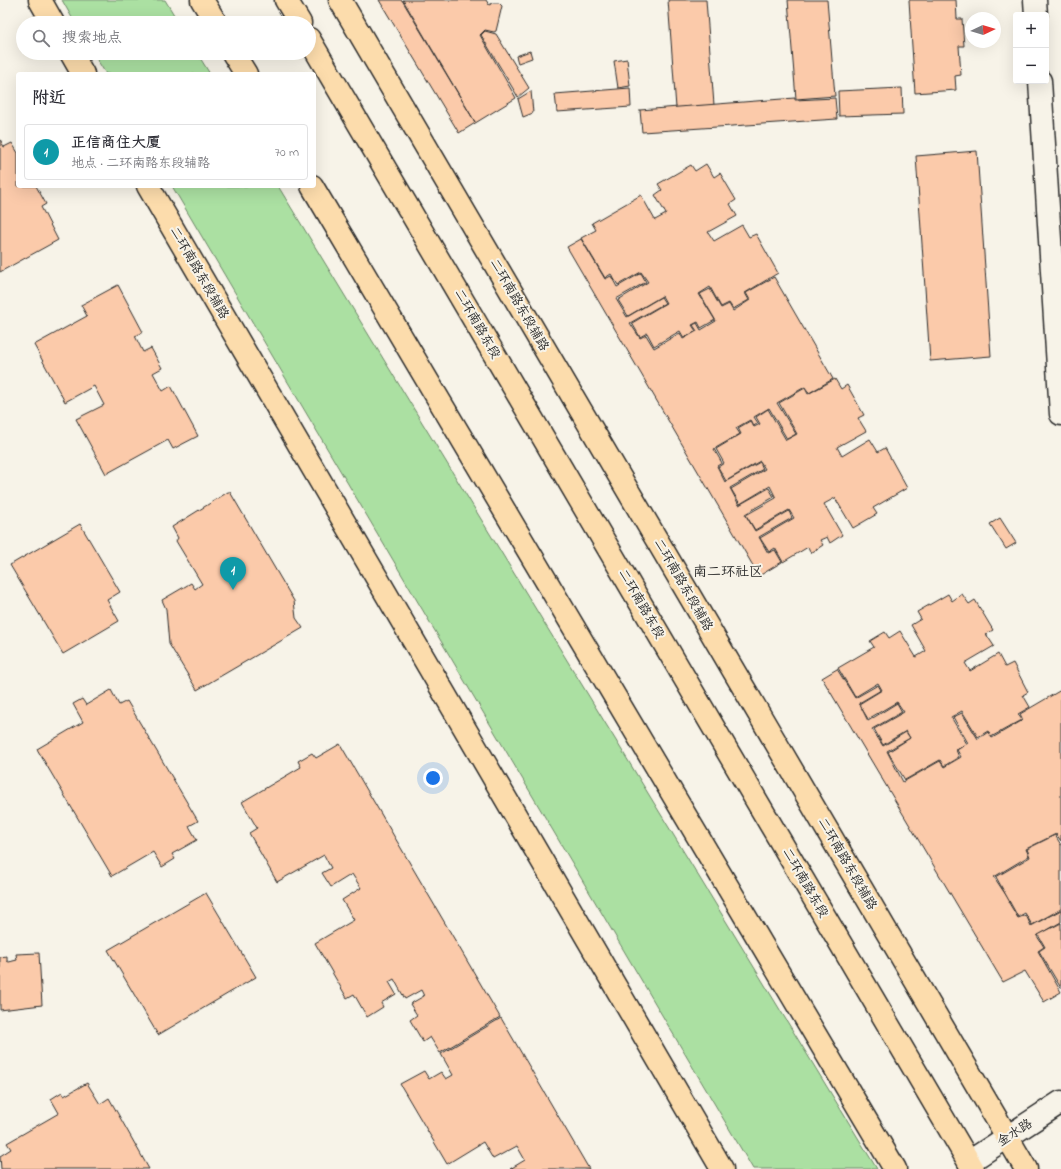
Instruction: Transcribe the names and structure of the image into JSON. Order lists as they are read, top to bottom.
{
  "streets": {
    "main road": ["二环南路东段辅路", "二环南路东段"],
    "street": ["金水路"]
  },
  "crossings": [
    ["二环南路东段辅路", "金水路"],
    ["二环南路东段", "金水路"]
  ],
  "districts": ["南二环社区"],
  "north": "right",
  "page": {
    "map_buttons": ["+", "−"],
    "search": "搜索地点",
    "heading": "附近",
    "list": [
      {
        "mark": "1",
        "name": "正信商住大厦",
        "note": "地点 · 二环南路东段辅路",
        "value": "70 m"
      }
    ],
    "pins": "1"
  }
}
